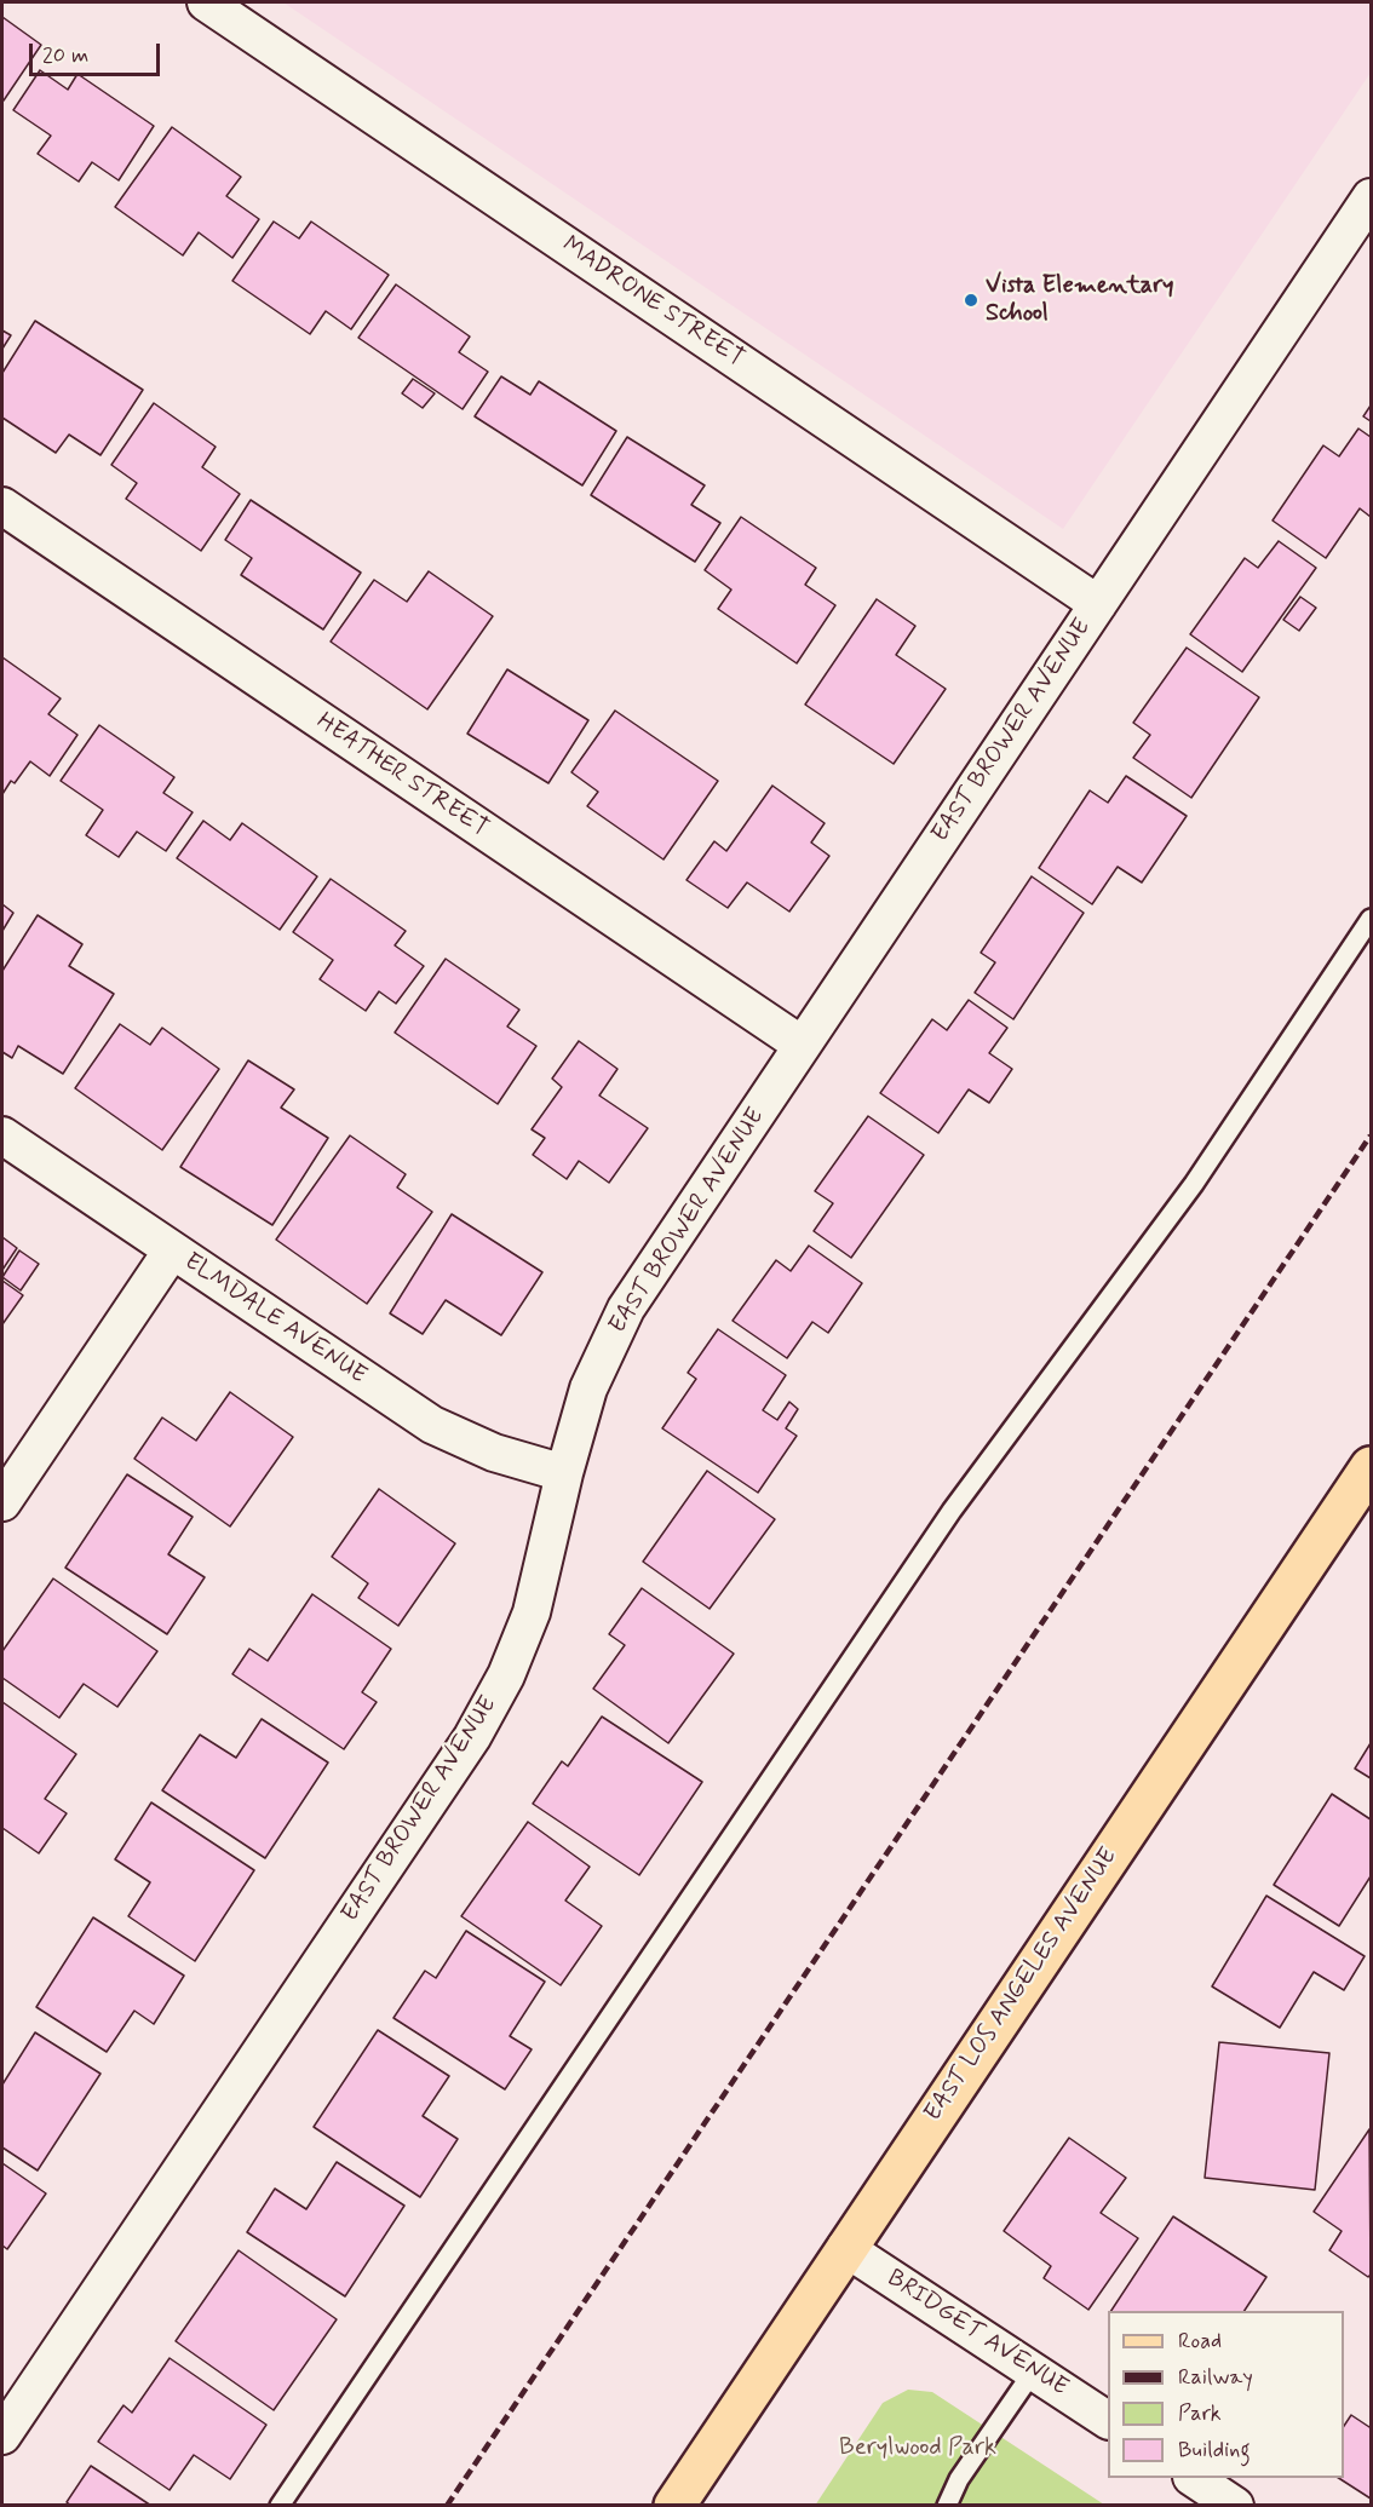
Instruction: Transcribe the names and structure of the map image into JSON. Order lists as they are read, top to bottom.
{
  "streets": {
    "main road": ["EAST LOS ANGELES AVENUE"],
    "street": [
      "MADRONE STREET",
      "EAST BROWER AVENUE",
      "HEATHER STREET",
      "ELMDALE AVENUE",
      "BRIDGET AVENUE"
    ]
  },
  "crossings": [
    ["MADRONE STREET", "EAST BROWER AVENUE"],
    ["EAST BROWER AVENUE", "HEATHER STREET"],
    ["EAST BROWER AVENUE", "ELMDALE AVENUE"],
    ["EAST LOS ANGELES AVENUE", "BRIDGET AVENUE"]
  ],
  "parks": ["Berylwood Park"],
  "places": ["Vista Elementary School"],
  "legend": [
    "Road",
    "Railway",
    "Park",
    "Building"
  ],
  "scale_bar": "20 m"
}
